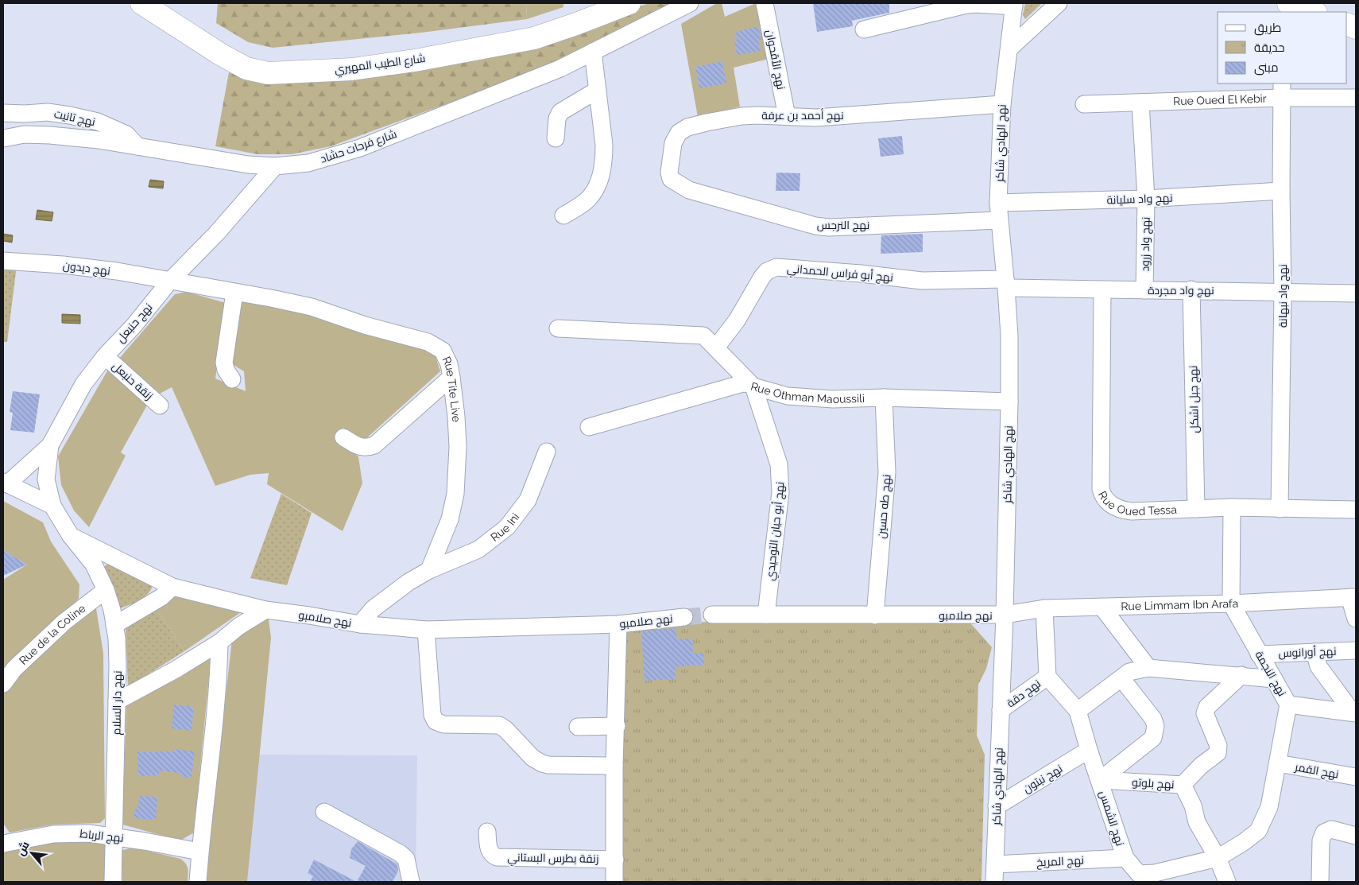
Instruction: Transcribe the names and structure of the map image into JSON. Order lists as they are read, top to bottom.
{
  "streets": {
    "main road": ["شارع الطيب المهيري"],
    "street": [
      "نهج الأقحوان",
      "Rue Oued El Kebir",
      "نهج أحمد بن عرفة",
      "نهج تانيت",
      "نهج الهادي شاكر",
      "شارع فرحات حشاد",
      "نهج واد سليانة",
      "نهج النرجس",
      "نهج واد زرود",
      "نهج ديدون",
      "نهج أبو فراس الحمداني",
      "نهج واد مجردة",
      "نهج واد نبهانة",
      "نهج حنبعل",
      "زنقة حنبعل",
      "Rue Tite Live",
      "Rue Othman Maoussili",
      "نهج جبل اشكل",
      "Rue Oued Tessa",
      "نهج طه حسين",
      "Rue Ini",
      "نهج أبو حيان التوحيدي",
      "Rue Limmam Ibn Arafa",
      "نهج صلامبو",
      "Rue de la Coline",
      "نهج أورانوس",
      "نهج النجمة",
      "نهج دقة",
      "نهج دار السلام",
      "نهج القمر",
      "نهج نبتون",
      "نهج بلوتو",
      "نهج الشمس",
      "نهج الرباط",
      "زنقة بطرس البستاني",
      "نهج المريخ"
    ]
  },
  "crossings": [
    ["نهج الأقحوان", "نهج أحمد بن عرفة"],
    ["Rue Oued El Kebir", "نهج واد زرود"],
    ["Rue Oued El Kebir", "نهج واد نبهانة"],
    ["نهج أحمد بن عرفة", "نهج الهادي شاكر"],
    ["نهج أحمد بن عرفة", "نهج النرجس"],
    ["نهج تانيت", "شارع فرحات حشاد"],
    ["نهج الهادي شاكر", "نهج واد سليانة"],
    ["نهج الهادي شاكر", "نهج النرجس"],
    ["نهج الهادي شاكر", "نهج أبو فراس الحمداني"],
    ["نهج الهادي شاكر", "نهج واد مجردة"],
    ["نهج الهادي شاكر", "Rue Othman Maoussili"],
    ["نهج الهادي شاكر", "Rue Limmam Ibn Arafa"],
    ["نهج الهادي شاكر", "نهج صلامبو"],
    ["نهج الهادي شاكر", "نهج دقة"],
    ["نهج الهادي شاكر", "نهج نبتون"],
    ["نهج الهادي شاكر", "نهج المريخ"],
    ["شارع فرحات حشاد", "نهج حنبعل"],
    ["نهج واد سليانة", "نهج واد زرود"],
    ["نهج واد سليانة", "نهج واد نبهانة"],
    ["نهج واد زرود", "نهج واد مجردة"],
    ["نهج ديدون", "نهج حنبعل"],
    ["نهج ديدون", "Rue Tite Live"],
    ["نهج أبو فراس الحمداني", "نهج واد مجردة"],
    ["نهج أبو فراس الحمداني", "نهج أبو حيان التوحيدي"],
    ["نهج واد مجردة", "نهج واد نبهانة"],
    ["نهج واد مجردة", "نهج جبل اشكل"],
    ["نهج واد مجردة", "Rue Oued Tessa"],
    ["نهج واد نبهانة", "Rue Oued Tessa"],
    ["نهج حنبعل", "زنقة حنبعل"],
    ["نهج حنبعل", "Rue Tite Live"],
    ["Rue Tite Live", "Rue Ini"],
    ["Rue Othman Maoussili", "نهج طه حسين"],
    ["Rue Othman Maoussili", "نهج أبو حيان التوحيدي"],
    ["نهج جبل اشكل", "Rue Oued Tessa"],
    ["نهج طه حسين", "نهج صلامبو"],
    ["نهج أبو حيان التوحيدي", "نهج صلامبو"],
    ["Rue Limmam Ibn Arafa", "نهج صلامبو"],
    ["Rue Limmam Ibn Arafa", "نهج النجمة"],
    ["نهج صلامبو", "نهج دار السلام"],
    ["Rue de la Coline", "نهج دار السلام"],
    ["نهج أورانوس", "نهج النجمة"],
    ["نهج النجمة", "نهج الشمس"],
    ["نهج دار السلام", "نهج الرباط"],
    ["نهج القمر", "نهج الشمس"],
    ["نهج نبتون", "نهج الشمس"],
    ["نهج بلوتو", "نهج الشمس"],
    ["نهج الشمس", "نهج المريخ"]
  ],
  "legend": ["طريق", "حديقة", "مبنى"],
  "north": "top left"
}
